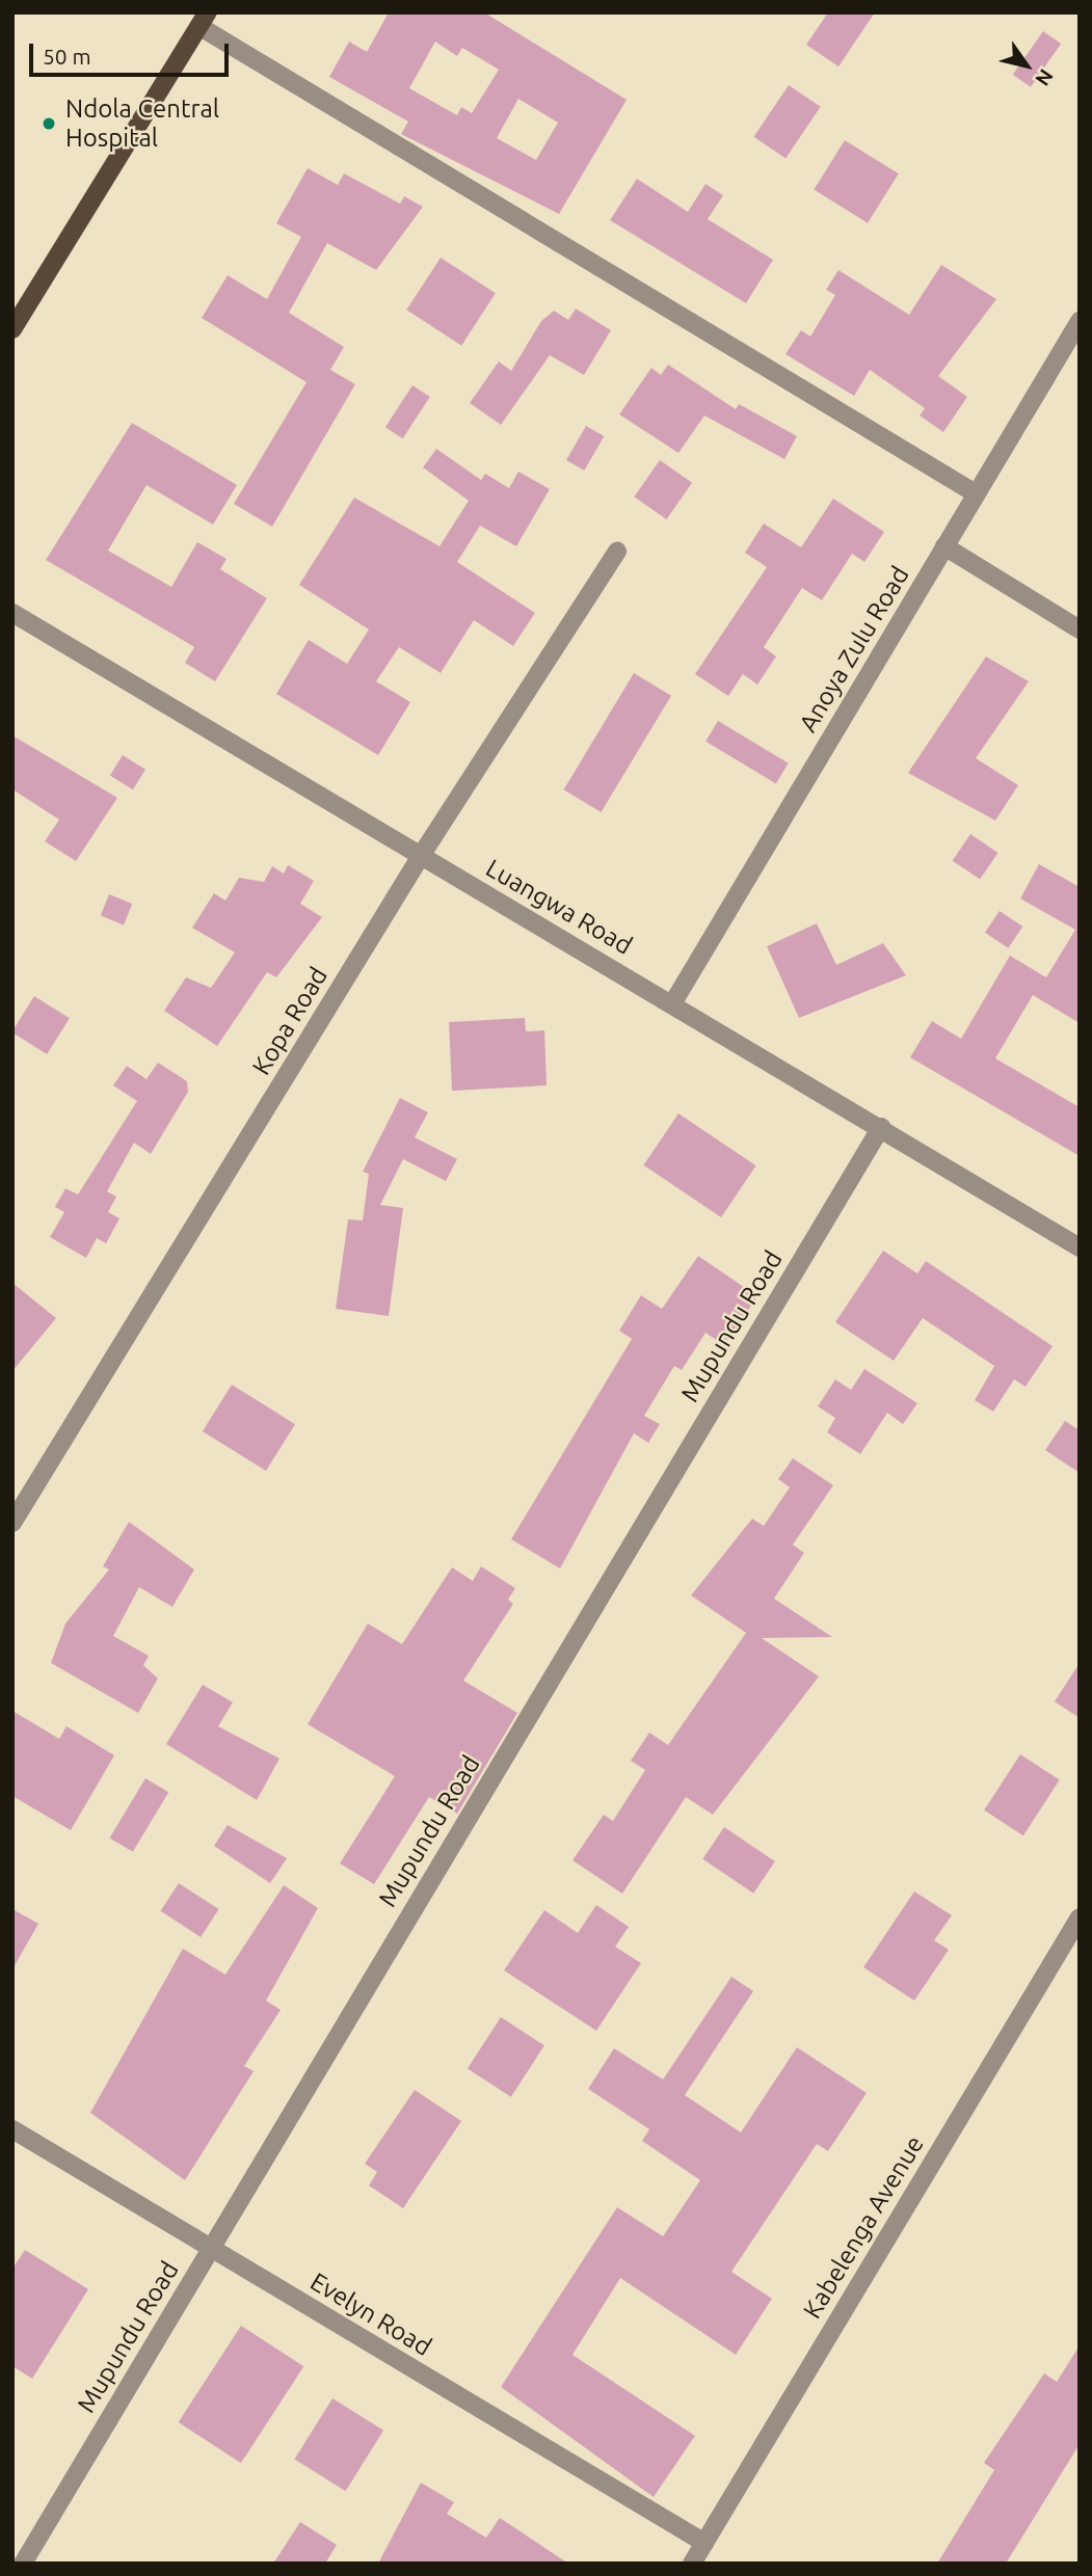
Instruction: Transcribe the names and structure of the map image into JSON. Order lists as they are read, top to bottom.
{
  "streets": {
    "street": [
      "Anoya Zulu Road",
      "Luangwa Road",
      "Kopa Road",
      "Mupundu Road",
      "Kabelenga Avenue",
      "Evelyn Road"
    ]
  },
  "crossings": [
    ["Anoya Zulu Road", "Luangwa Road"],
    ["Luangwa Road", "Kopa Road"],
    ["Luangwa Road", "Mupundu Road"],
    ["Mupundu Road", "Evelyn Road"],
    ["Kabelenga Avenue", "Evelyn Road"]
  ],
  "places": ["Ndola Central Hospital"],
  "scale_bar": "50 m",
  "north": "bottom right"
}
